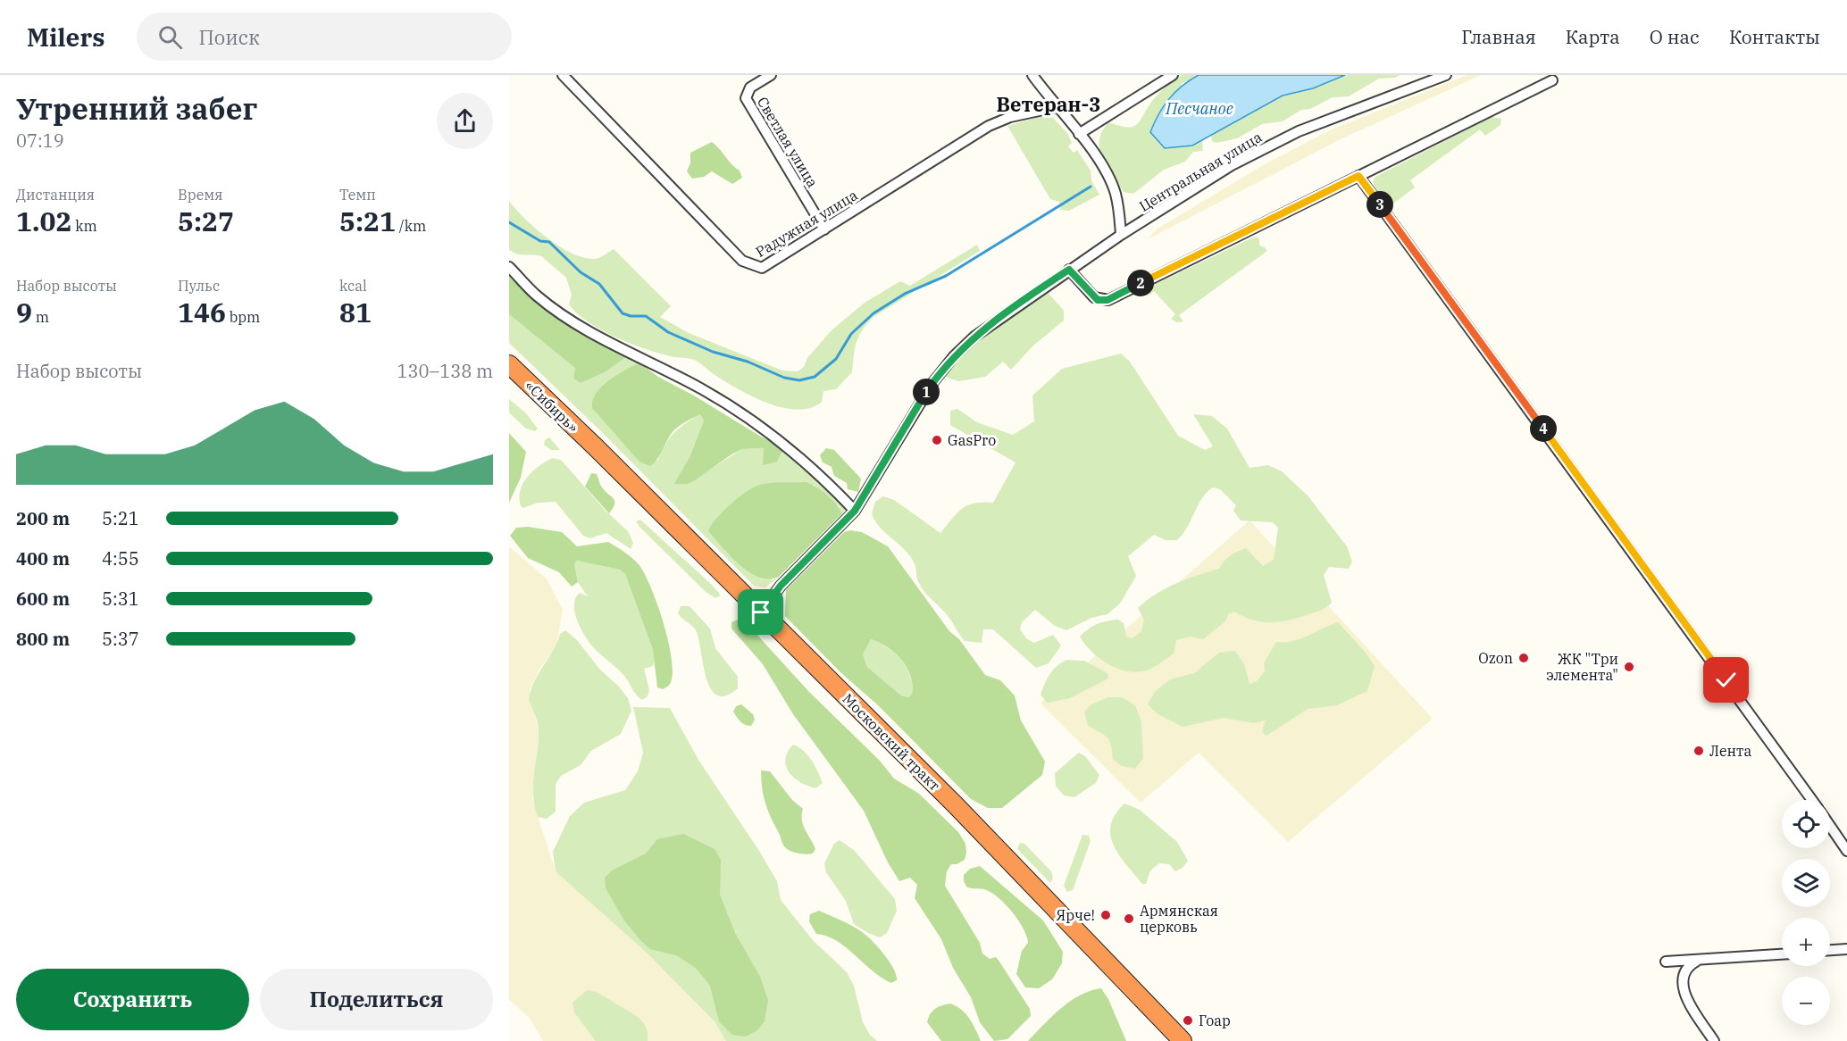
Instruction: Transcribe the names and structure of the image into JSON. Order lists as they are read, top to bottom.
{
  "streets": {
    "highway": ["«Сибирь»", "Московский тракт"],
    "street": ["Светлая улица", "Центральная улица", "Радужная улица"]
  },
  "crossings": [
    ["Светлая улица", "Радужная улица"],
    ["Центральная улица", "Радужная улица"],
    ["Центральная улица", "Московский тракт"],
    ["«Сибирь»", "Московский тракт"]
  ],
  "districts": ["Ветеран-3"],
  "water": ["Песчаное"],
  "places": [
    "GasPro",
    "Ozon",
    "ЖК \"Три элемента\"",
    "Лента",
    "Ярче!",
    "Армянская церковь",
    "Гоар"
  ],
  "page": {
    "header": "Milers",
    "search": "Поиск",
    "nav": [
      "Главная",
      "Карта",
      "О нас",
      "Контакты"
    ],
    "heading": ["Утренний забег", "07:19"],
    "stats": [
      ["Дистанция", "1.02 km"],
      ["Время", "5:27"],
      ["Темп", "5:21 /km"],
      ["Набор высоты", "9 m"],
      ["Пульс", "146 bpm"],
      ["kcal", "81"]
    ],
    "pins": [
      "3",
      "2",
      "1",
      "4"
    ],
    "chart": ["Набор высоты", "130–138 m"],
    "list": [
      {
        "name": "200 m",
        "note": "5:21"
      },
      {
        "name": "400 m",
        "note": "4:55"
      },
      {
        "name": "600 m",
        "note": "5:31"
      },
      {
        "name": "800 m",
        "note": "5:37"
      }
    ],
    "map_buttons": ["+", "−"],
    "buttons": ["Сохранить", "Поделиться"]
  }
}
